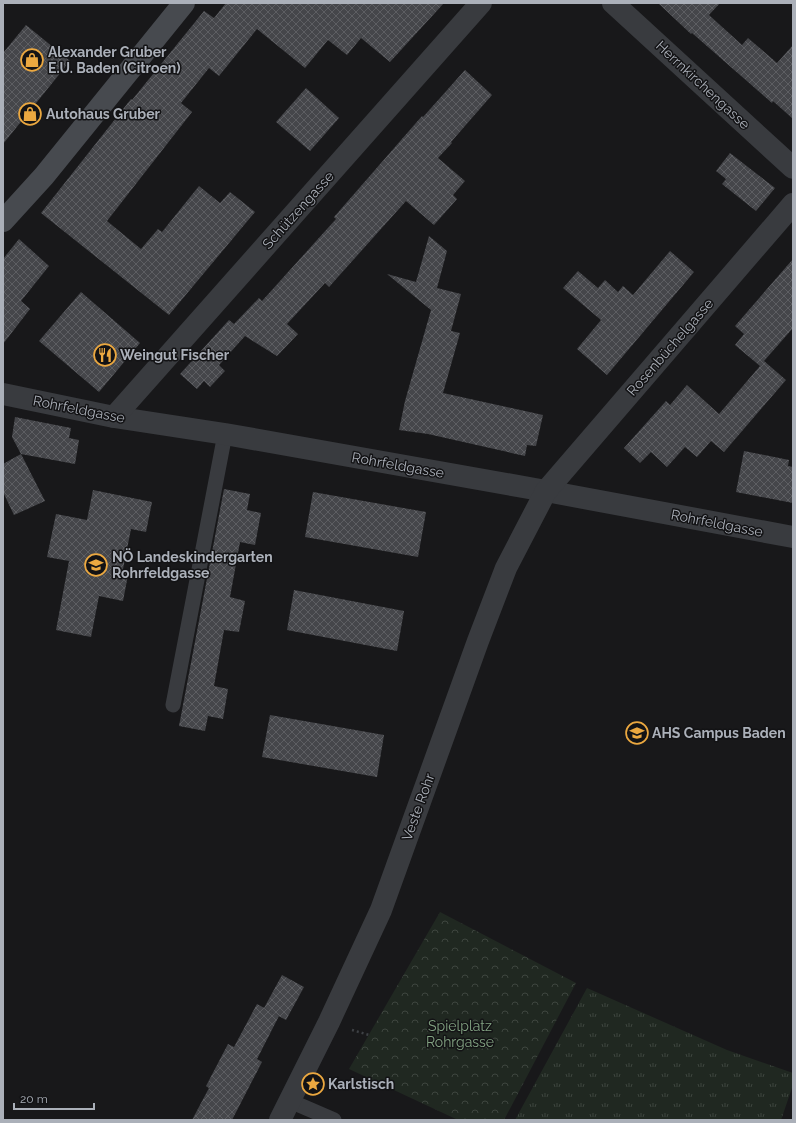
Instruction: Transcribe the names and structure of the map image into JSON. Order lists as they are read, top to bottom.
{
  "streets": {
    "street": [
      "Herrnkirchengasse",
      "Schützengasse",
      "Rosenbüchelgasse",
      "Rohrfeldgasse",
      "Veste Rohr"
    ]
  },
  "crossings": [
    ["Schützengasse", "Rohrfeldgasse"],
    ["Rosenbüchelgasse", "Rohrfeldgasse"],
    ["Rosenbüchelgasse", "Veste Rohr"],
    ["Rohrfeldgasse", "Veste Rohr"]
  ],
  "parks": ["Spielplatz Rohrgasse"],
  "places": {
    "shop": ["Alexander Gruber E.U. Baden (Citroen)", "Autohaus Gruber"],
    "restaurant": ["Weingut Fischer"],
    "school or university": ["NÖ Landeskindergarten Rohrfeldgasse", "AHS Campus Baden"],
    "place": ["Karlstisch"]
  },
  "scale_bar": "20 m"
}
